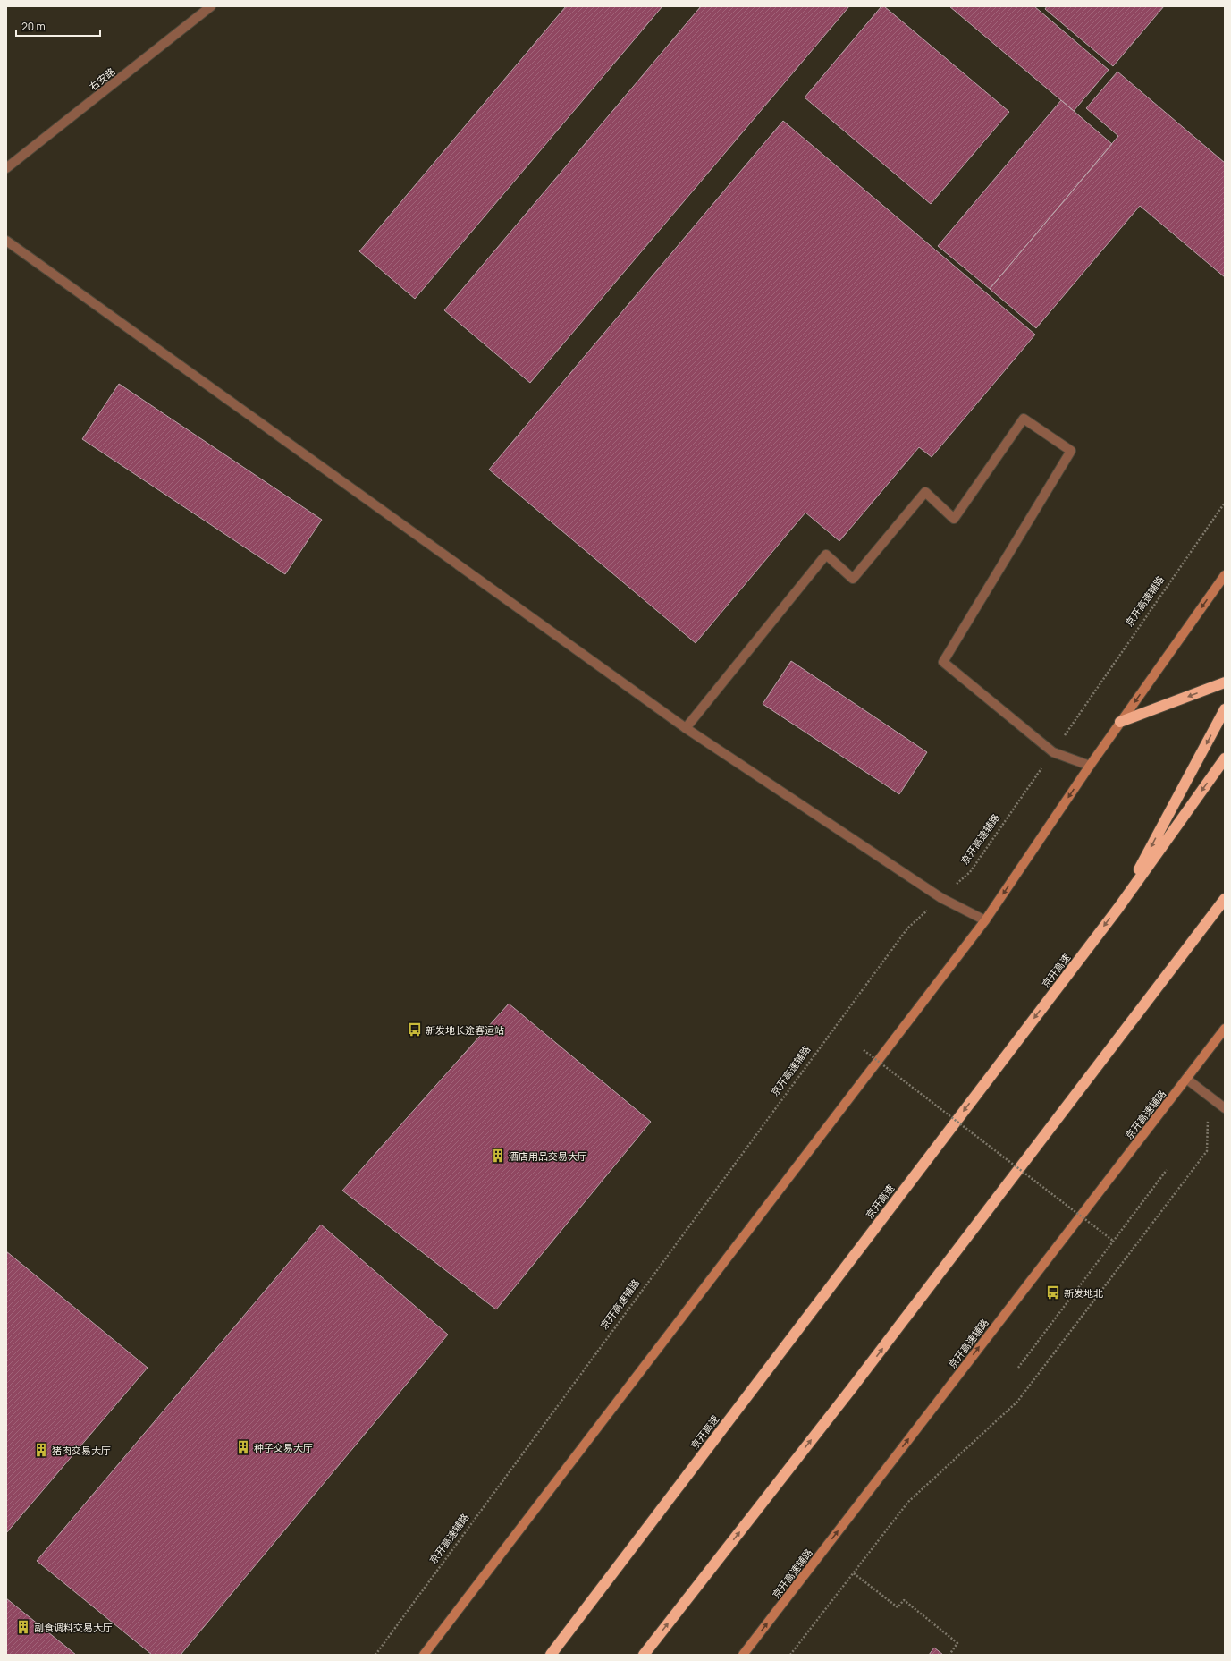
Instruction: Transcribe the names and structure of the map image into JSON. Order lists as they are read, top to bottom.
{
  "streets": {
    "highway": ["京开高速"],
    "main road": ["京开高速辅路"],
    "street": ["右安路"]
  },
  "places": {
    "bus stop": ["新发地长途客运站", "新发地北"],
    "building": [
      "酒店用品交易大厅",
      "种子交易大厅",
      "猪肉交易大厅",
      "副食调料交易大厅"
    ]
  },
  "scale_bar": "20 m"
}
